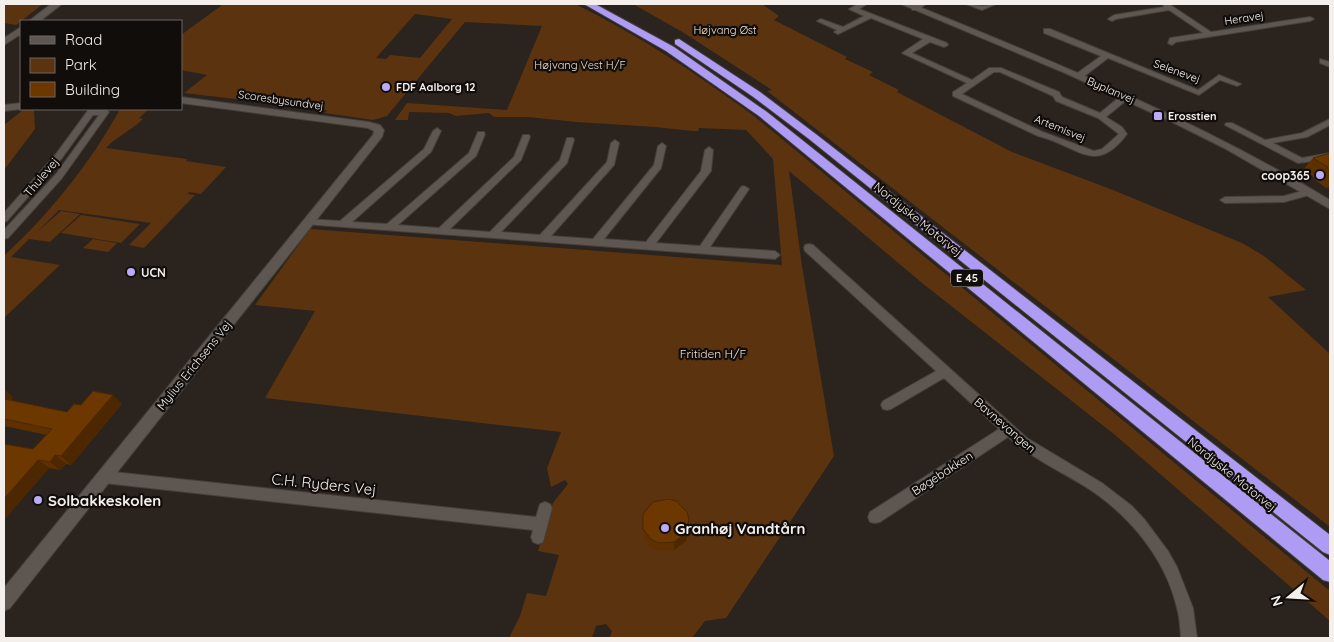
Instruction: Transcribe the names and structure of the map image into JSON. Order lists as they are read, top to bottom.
{
  "streets": {
    "highway": ["Nordjyske Motorvej", "E 45"],
    "street": [
      "Heravej",
      "Selenevej",
      "Byplanvej",
      "Scoresbysundvej",
      "Artemisvej",
      "Thulevej",
      "Mylius Erichsens Vej",
      "Bavnevangen",
      "Bøgebakken",
      "C.H. Ryders Vej"
    ]
  },
  "crossings": [
    ["Scoresbysundvej", "Mylius Erichsens Vej"],
    ["Mylius Erichsens Vej", "C.H. Ryders Vej"],
    ["Bavnevangen", "Bøgebakken"]
  ],
  "parks": ["Højvang Øst", "Højvang Vest H/F", "Fritiden H/F"],
  "places": {
    "other": [
      "FDF Aalborg 12",
      "coop365",
      "UCN",
      "Solbakkeskolen",
      "Granhøj Vandtårn"
    ],
    "transit": ["Erosstien"]
  },
  "legend": ["Road", "Park", "Building"],
  "north": "left"
}
